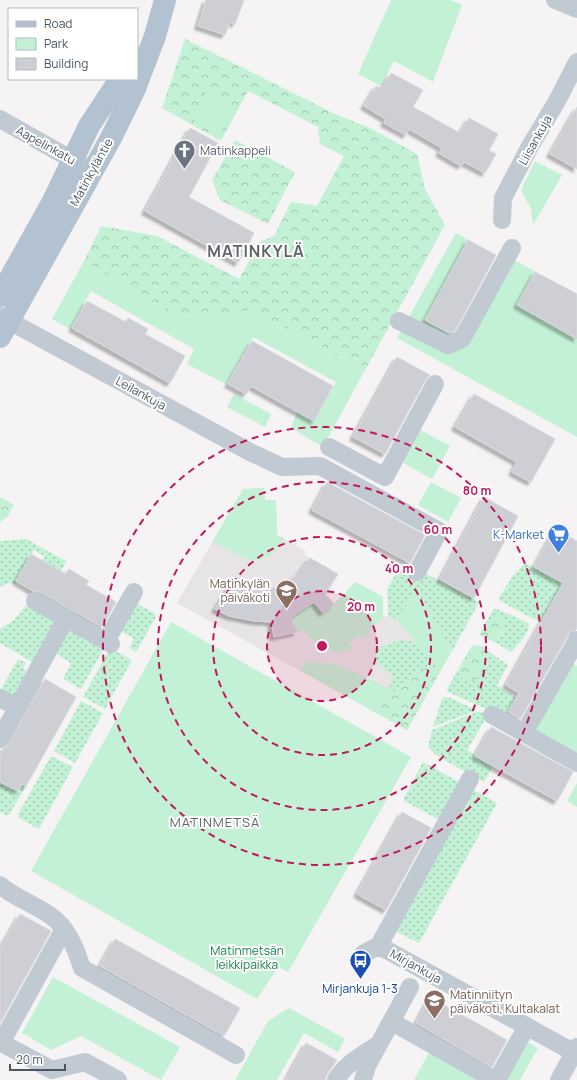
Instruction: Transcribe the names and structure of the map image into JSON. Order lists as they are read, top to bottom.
{
  "streets": {
    "main road": ["Matinkyläntie"],
    "street": [
      "Liisankuja",
      "Aapelinkatu",
      "Leilankuja",
      "Mirjankuja"
    ]
  },
  "crossings": [
    ["Aapelinkatu", "Matinkyläntie"],
    ["Matinkyläntie", "Leilankuja"]
  ],
  "districts": ["MATINKYLÄ", "MATINMETSÄ"],
  "parks": ["Matinmetsän leikkipaikka"],
  "places": {
    "church": ["Matinkappeli"],
    "supermarket": ["K-Market"],
    "school or university": ["Matinkylän päiväkoti", "Matinniityn päiväkoti, Kultakalat"],
    "bus stop": ["Mirjankuja 1-3"]
  },
  "legend": ["Road", "Park", "Building"],
  "scale_bar": "20 m",
  "rings": [
    "80 m",
    "60 m",
    "40 m",
    "20 m"
  ]
}
